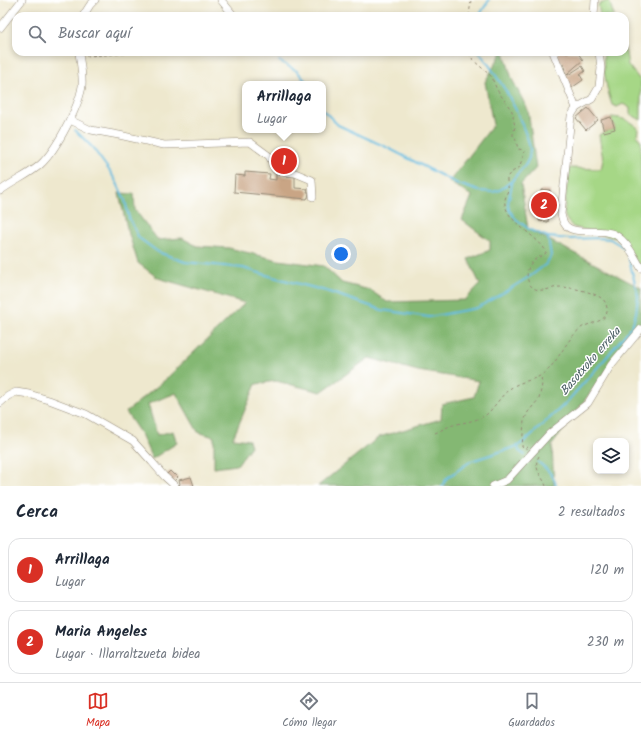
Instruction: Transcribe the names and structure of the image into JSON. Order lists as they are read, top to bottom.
{
  "water": ["Basotxoko erreka"],
  "page": {
    "search": "Buscar aquí",
    "popup": ["Arrillaga", "Lugar"],
    "pins": ["1", "2"],
    "heading": ["Cerca", "2 resultados"],
    "list": [
      {
        "mark": "1",
        "name": "Arrillaga",
        "note": "Lugar",
        "value": "120 m"
      },
      {
        "mark": "2",
        "name": "Maria Angeles",
        "note": "Lugar · Illarraltzueta bidea",
        "value": "230 m"
      }
    ],
    "nav": ["Mapa", "Cómo llegar", "Guardados"]
  }
}
